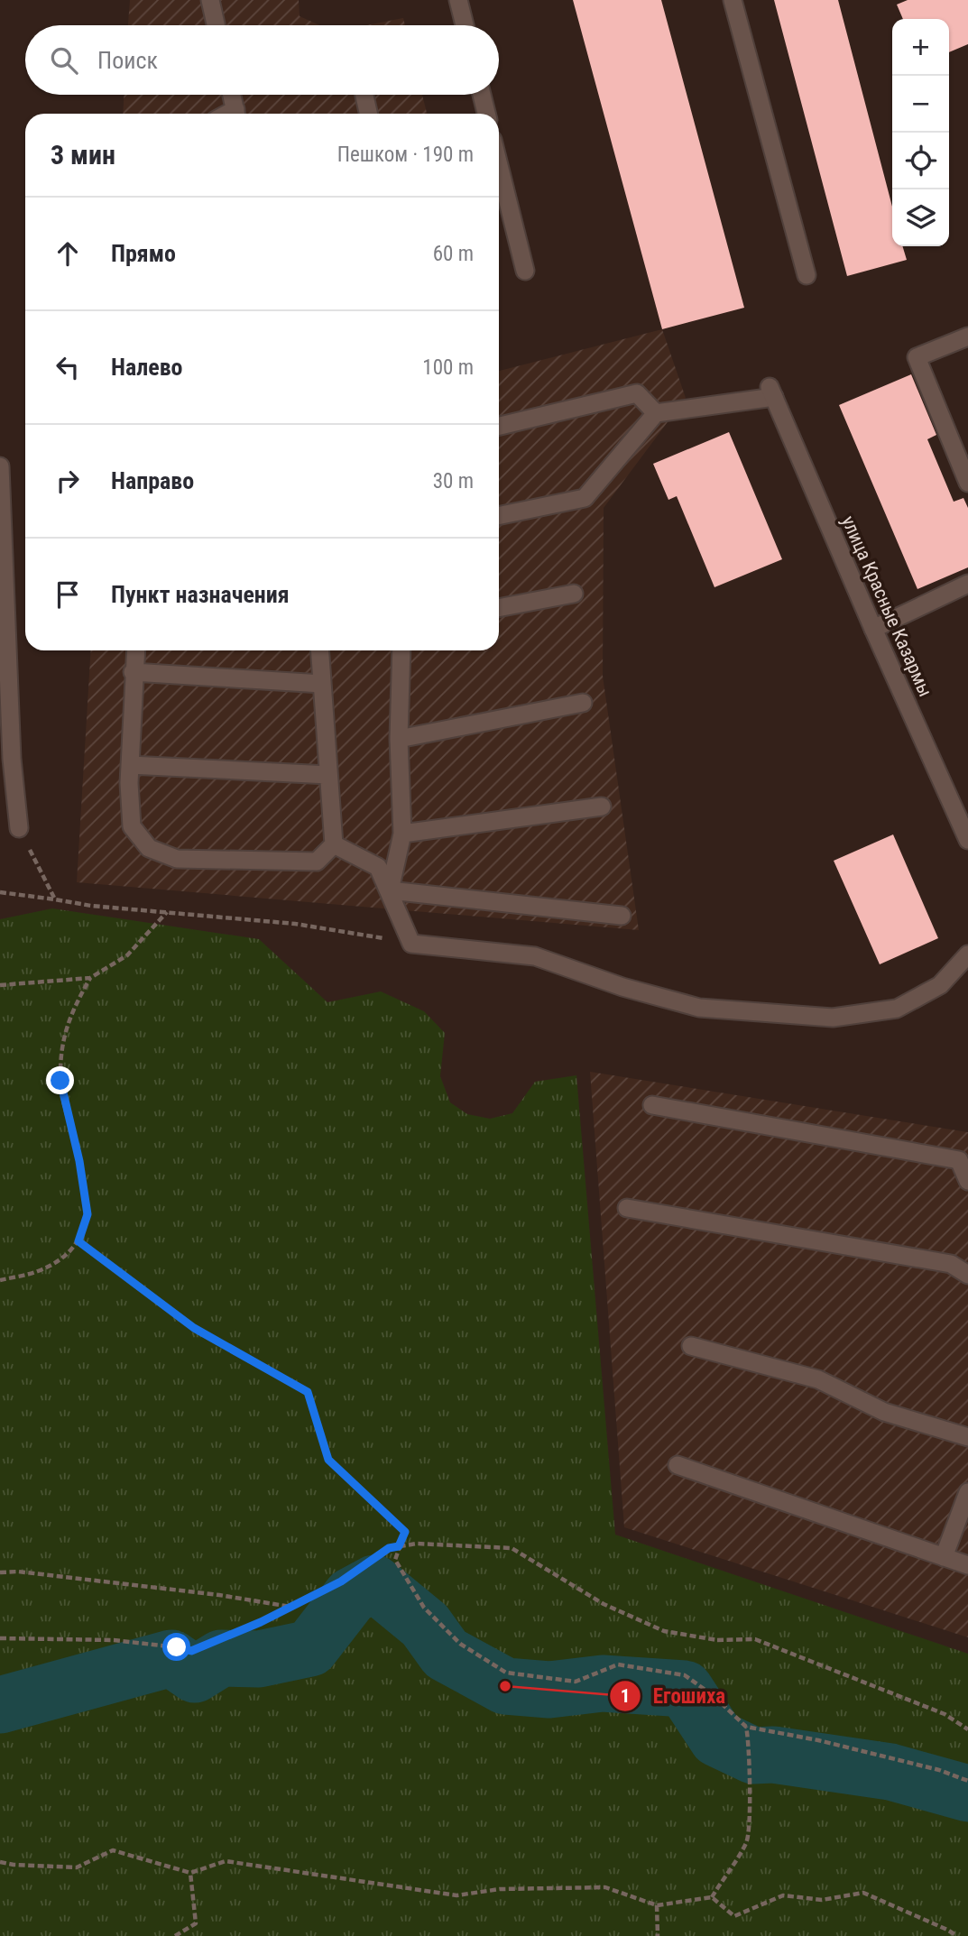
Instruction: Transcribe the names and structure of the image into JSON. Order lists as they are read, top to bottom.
{
  "streets": {
    "street": ["улица Красные Казармы"]
  },
  "places": ["Егошиха"],
  "page": {
    "map_buttons": ["+", "−"],
    "search": "Поиск",
    "heading": ["3 мин", "Пешком · 190 m"],
    "list": [
      ["Прямо", "60 m"],
      ["Налево", "100 m"],
      ["Направо", "30 m"],
      "Пункт назначения"
    ]
  }
}
